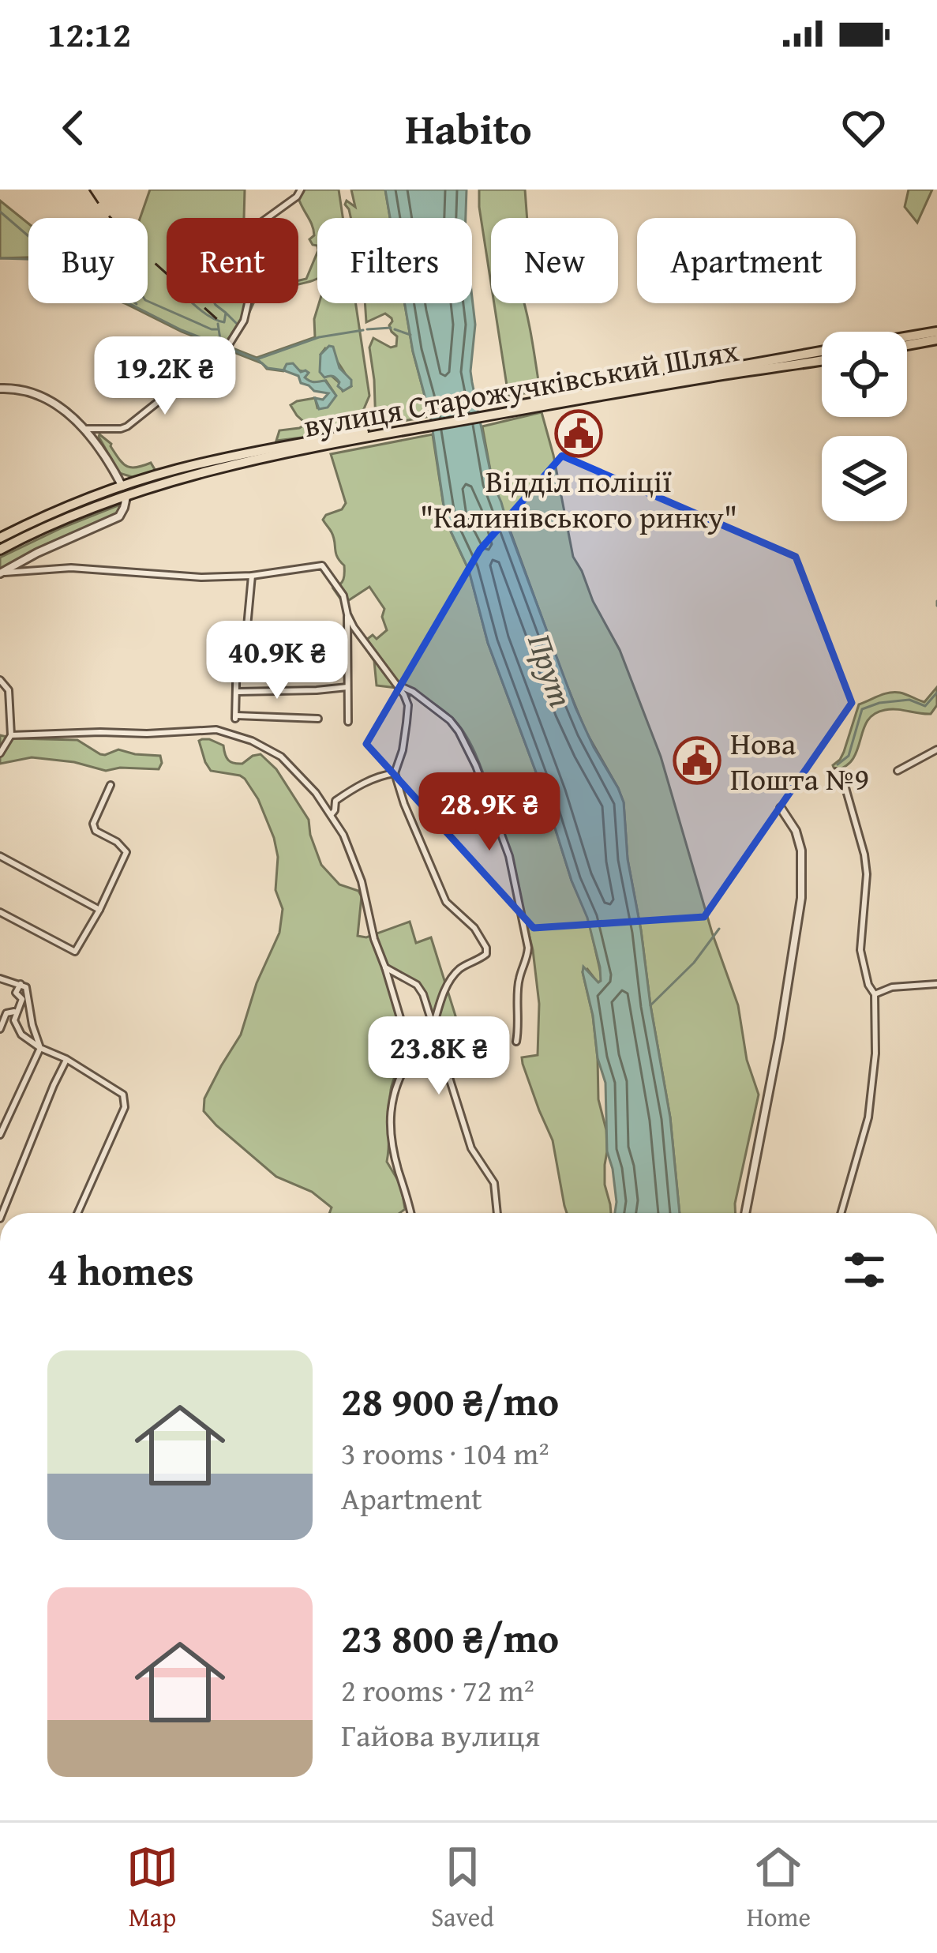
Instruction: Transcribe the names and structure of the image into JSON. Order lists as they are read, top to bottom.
{
  "streets": {
    "main road": ["вулиця Старожучківський Шлях"]
  },
  "water": ["Прут"],
  "places": {
    "public building": ["Відділ поліції \"Калинівського ринку\"", "Нова Пошта №9"]
  },
  "page": {
    "status": "12:12",
    "header": "Habito",
    "chip": [
      "Buy",
      "Rent",
      "Filters",
      "New",
      "Apartment"
    ],
    "price": [
      "19.2K ₴",
      "40.9K ₴",
      "28.9K ₴",
      "23.8K ₴"
    ],
    "heading": "4 homes",
    "list": [
      {
        "name": "28 900 ₴/mo",
        "note": "3 rooms · 104 m² · Apartment"
      },
      {
        "name": "23 800 ₴/mo",
        "note": "2 rooms · 72 m² · Гайова вулиця"
      }
    ],
    "tabs": ["Map", "Saved", "Home"]
  }
}
